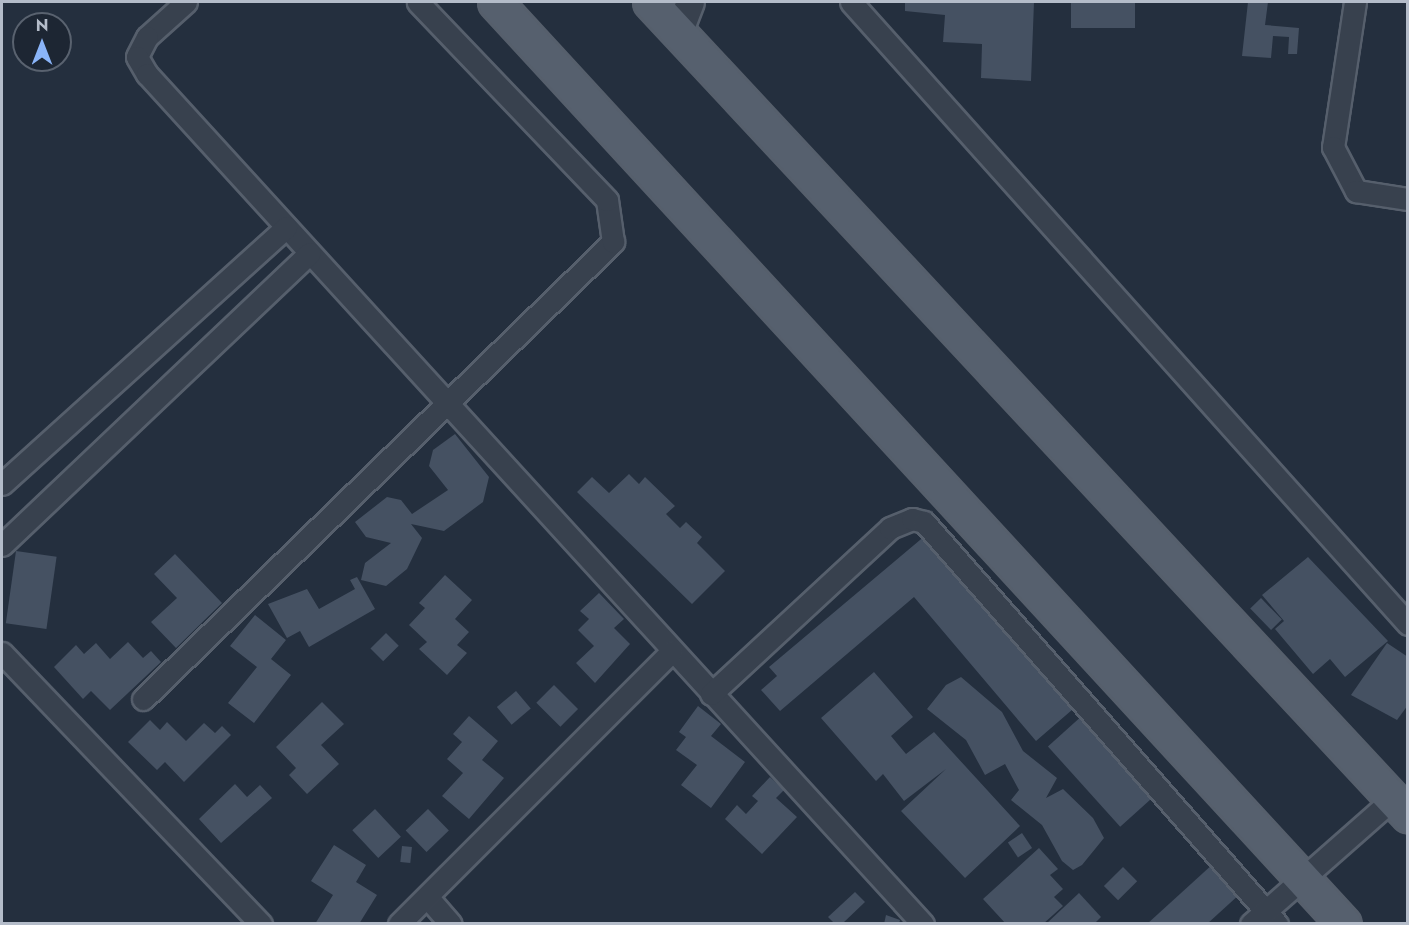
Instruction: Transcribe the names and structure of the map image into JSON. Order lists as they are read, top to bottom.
{
  "north": "top"
}
